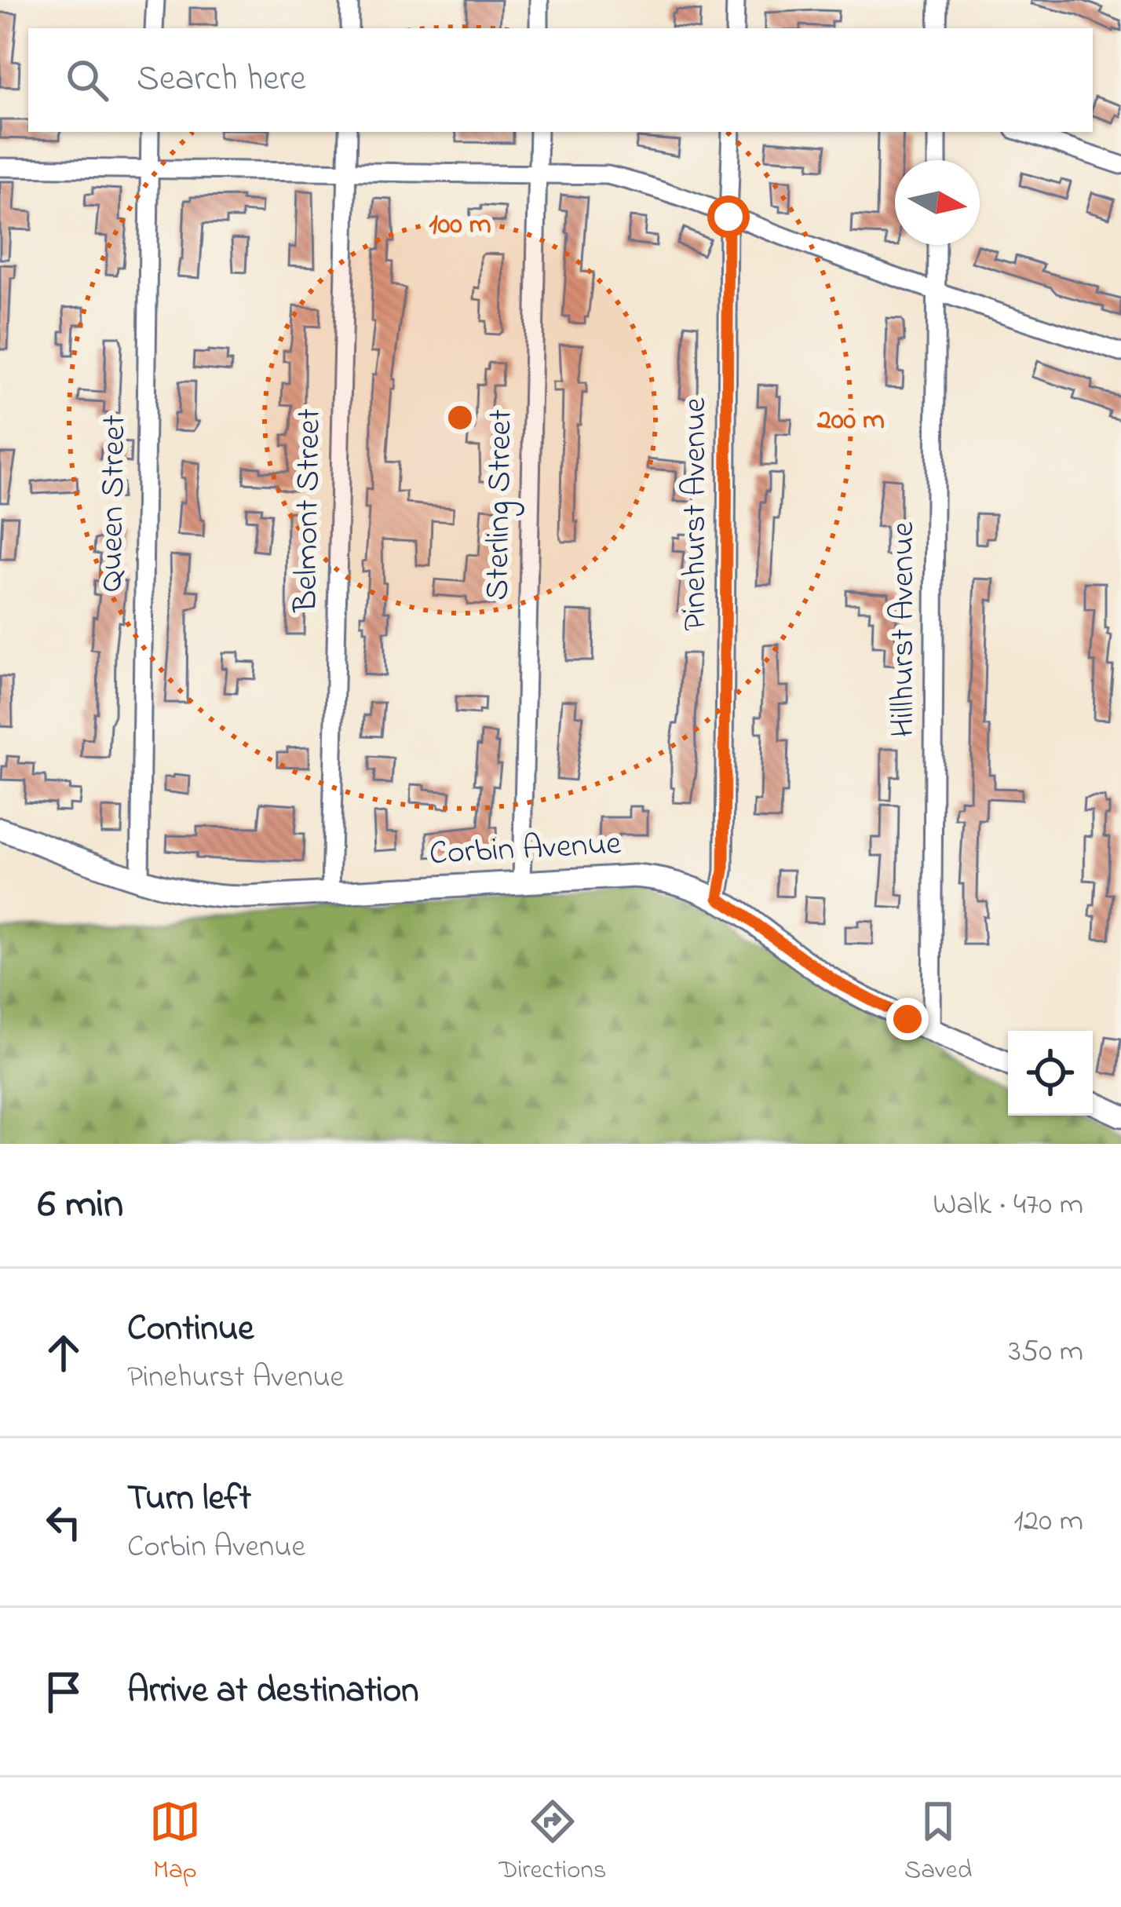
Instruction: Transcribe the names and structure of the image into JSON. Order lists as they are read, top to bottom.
{
  "streets": {
    "main road": ["Corbin Avenue"],
    "street": [
      "Queen Street",
      "Sterling Street",
      "Belmont Street",
      "Pinehurst Avenue",
      "Hillhurst Avenue"
    ]
  },
  "crossings": [
    ["Queen Street", "Corbin Avenue"],
    ["Sterling Street", "Corbin Avenue"],
    ["Belmont Street", "Corbin Avenue"],
    ["Pinehurst Avenue", "Corbin Avenue"],
    ["Hillhurst Avenue", "Corbin Avenue"]
  ],
  "north": "right",
  "page": {
    "search": "Search here",
    "heading": ["6 min", "Walk · 470 m"],
    "list": [
      ["Continue", "Pinehurst Avenue", "350 m"],
      ["Turn left", "Corbin Avenue", "120 m"],
      "Arrive at destination"
    ],
    "nav": ["Map", "Directions", "Saved"]
  },
  "rings": ["100 m", "200 m"]
}
